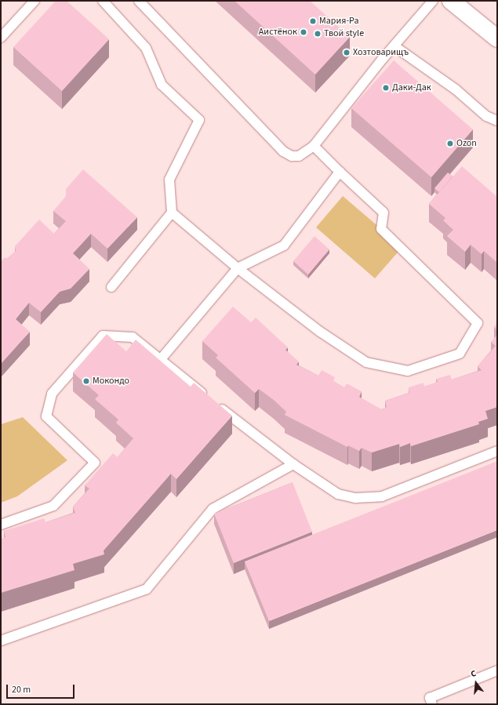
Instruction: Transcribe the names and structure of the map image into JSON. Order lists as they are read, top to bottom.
{
  "places": [
    "Мария-Ра",
    "Аистёнок",
    "Твой style",
    "Хозтоварищъ",
    "Даки-Дак",
    "Ozon",
    "Мокондо"
  ],
  "scale_bar": "20 m",
  "north": "top"
}
